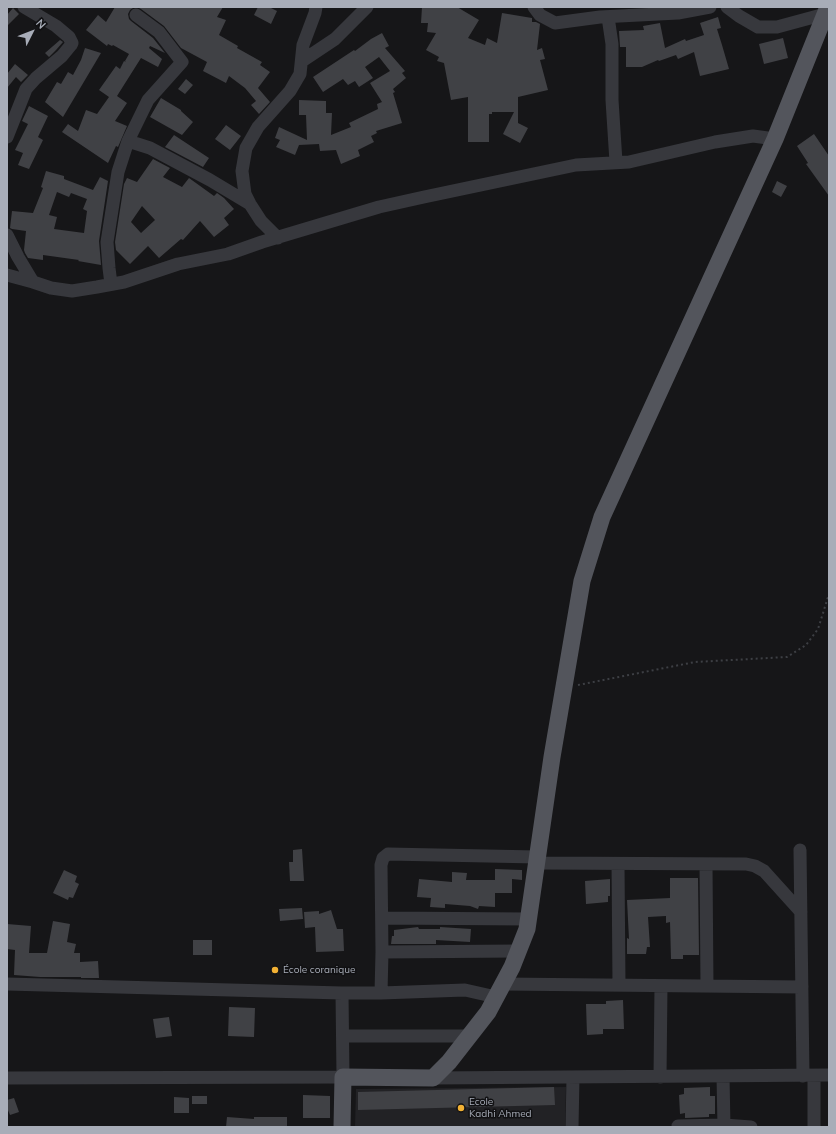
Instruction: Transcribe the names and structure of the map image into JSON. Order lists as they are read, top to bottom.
{
  "places": ["École coranique", "Ecole Kadhi Ahmed"],
  "north": "top right"
}
